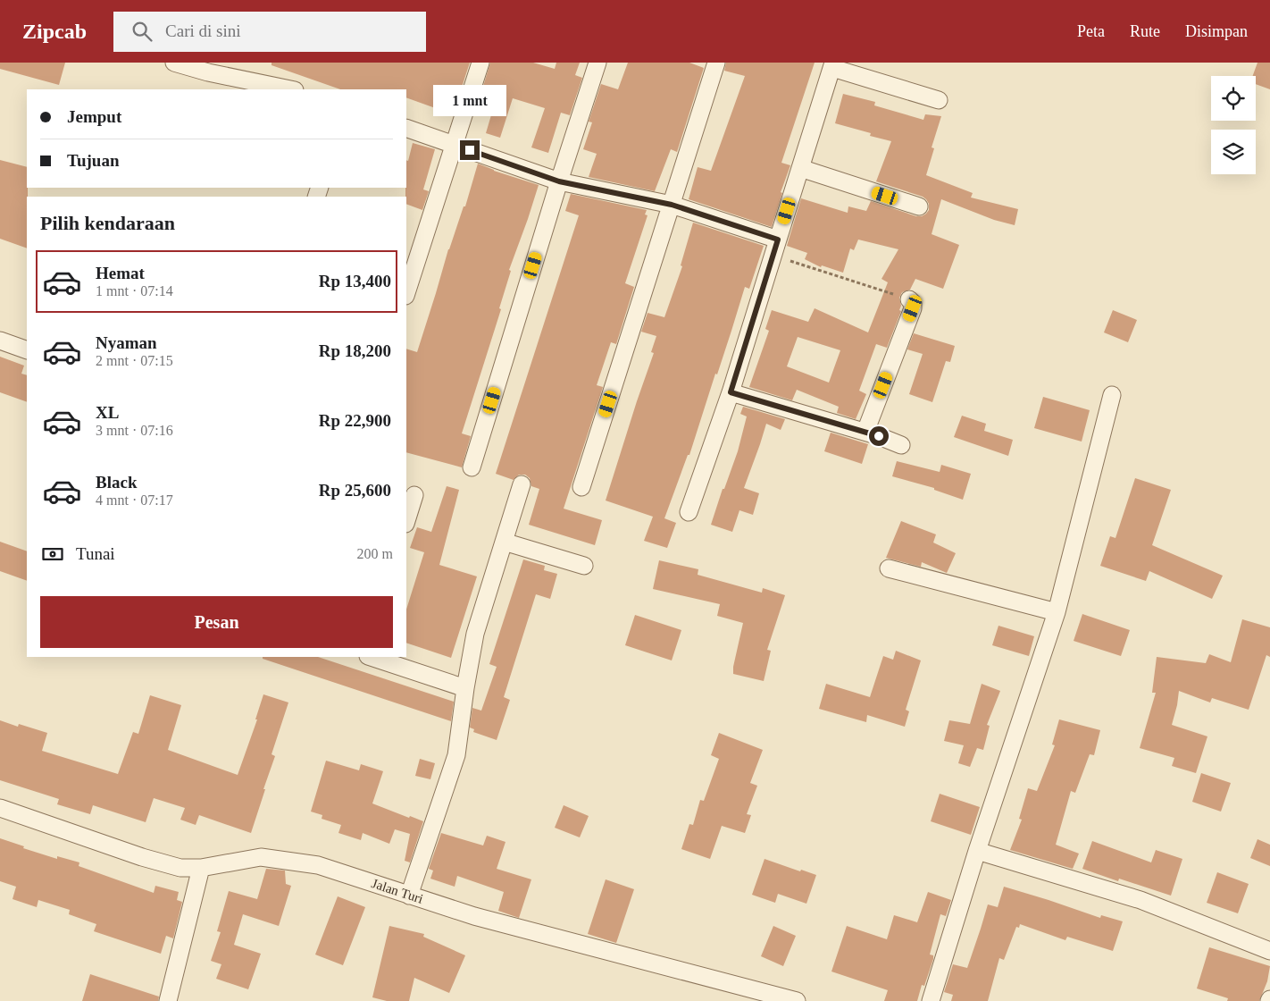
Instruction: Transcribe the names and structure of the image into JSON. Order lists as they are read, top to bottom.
{
  "streets": {
    "street": ["Jalan Turi"]
  },
  "page": {
    "header": "Zipcab",
    "search": "Cari di sini",
    "nav": ["Peta", "Rute", "Disimpan"],
    "bubble": "1 mnt",
    "banner": ["Jemput", "Tujuan"],
    "heading": "Pilih kendaraan",
    "list": [
      {
        "name": "Hemat",
        "note": "1 mnt · 07:14",
        "value": "Rp 13,400"
      },
      {
        "name": "Nyaman",
        "note": "2 mnt · 07:15",
        "value": "Rp 18,200"
      },
      {
        "name": "XL",
        "note": "3 mnt · 07:16",
        "value": "Rp 22,900"
      },
      {
        "name": "Black",
        "note": "4 mnt · 07:17",
        "value": "Rp 25,600"
      }
    ],
    "pay": ["Tunai", "200 m"],
    "buttons": "Pesan"
  }
}
